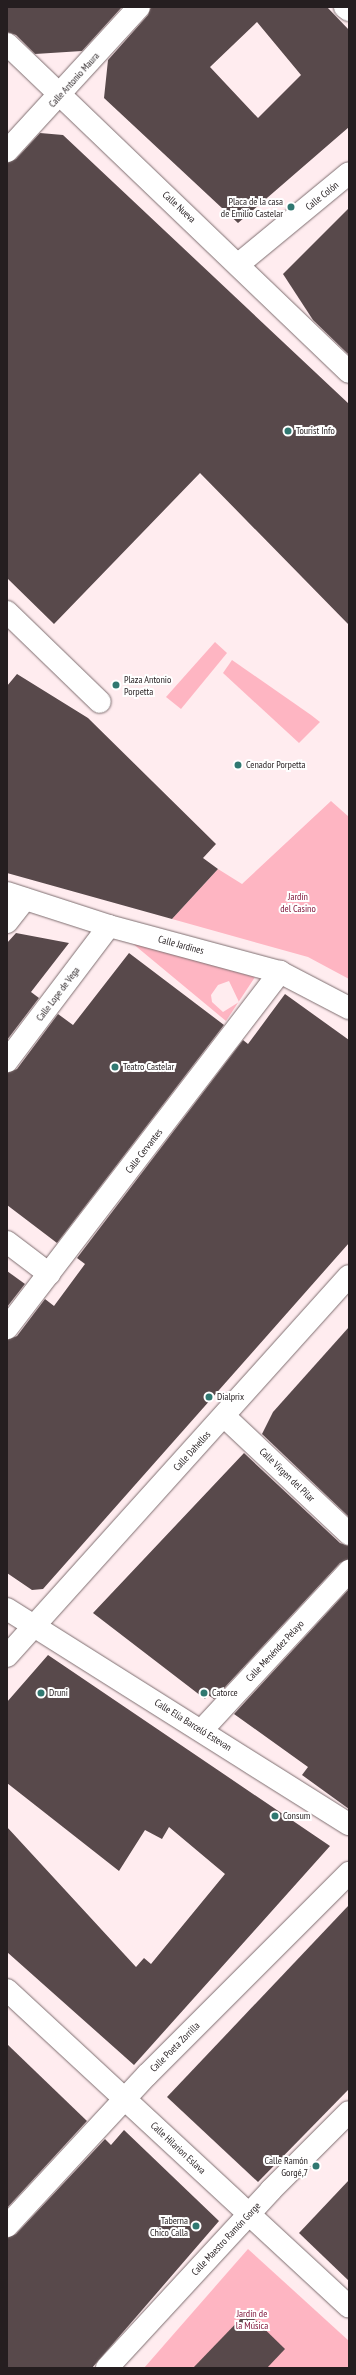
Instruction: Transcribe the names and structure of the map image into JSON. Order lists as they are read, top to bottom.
{
  "streets": {
    "street": [
      "Calle Antonio Maura",
      "Calle Colón",
      "Calle Nueva",
      "Calle Jardines",
      "Calle Lope de Vega",
      "Calle Cervantes",
      "Calle Dahellos",
      "Calle Virgen del Pilar",
      "Calle Menéndez Pelayo",
      "Calle Elia Barceló Estevan",
      "Calle Poeta Zorrilla",
      "Calle Hilarion Eslava",
      "Calle Maestro Ramón Gorge"
    ]
  },
  "crossings": [
    ["Calle Antonio Maura", "Calle Nueva"],
    ["Calle Colón", "Calle Nueva"],
    ["Calle Jardines", "Calle Lope de Vega"],
    ["Calle Jardines", "Calle Cervantes"],
    ["Calle Dahellos", "Calle Virgen del Pilar"],
    ["Calle Dahellos", "Calle Elia Barceló Estevan"],
    ["Calle Menéndez Pelayo", "Calle Elia Barceló Estevan"],
    ["Calle Poeta Zorrilla", "Calle Hilarion Eslava"],
    ["Calle Hilarion Eslava", "Calle Maestro Ramón Gorge"]
  ],
  "parks": ["Jardín del Casino", "Jardín de la Música"],
  "places": [
    "Placa de la casa de Emilio Castelar",
    "Tourist Info",
    "Plaza Antonio Porpetta",
    "Cenador Porpetta",
    "Teatro Castelar",
    "Dialprix",
    "Druni",
    "Catorce",
    "Consum",
    "Calle Ramón Gorgé,7",
    "Taberna Chico Calla"
  ]
}
